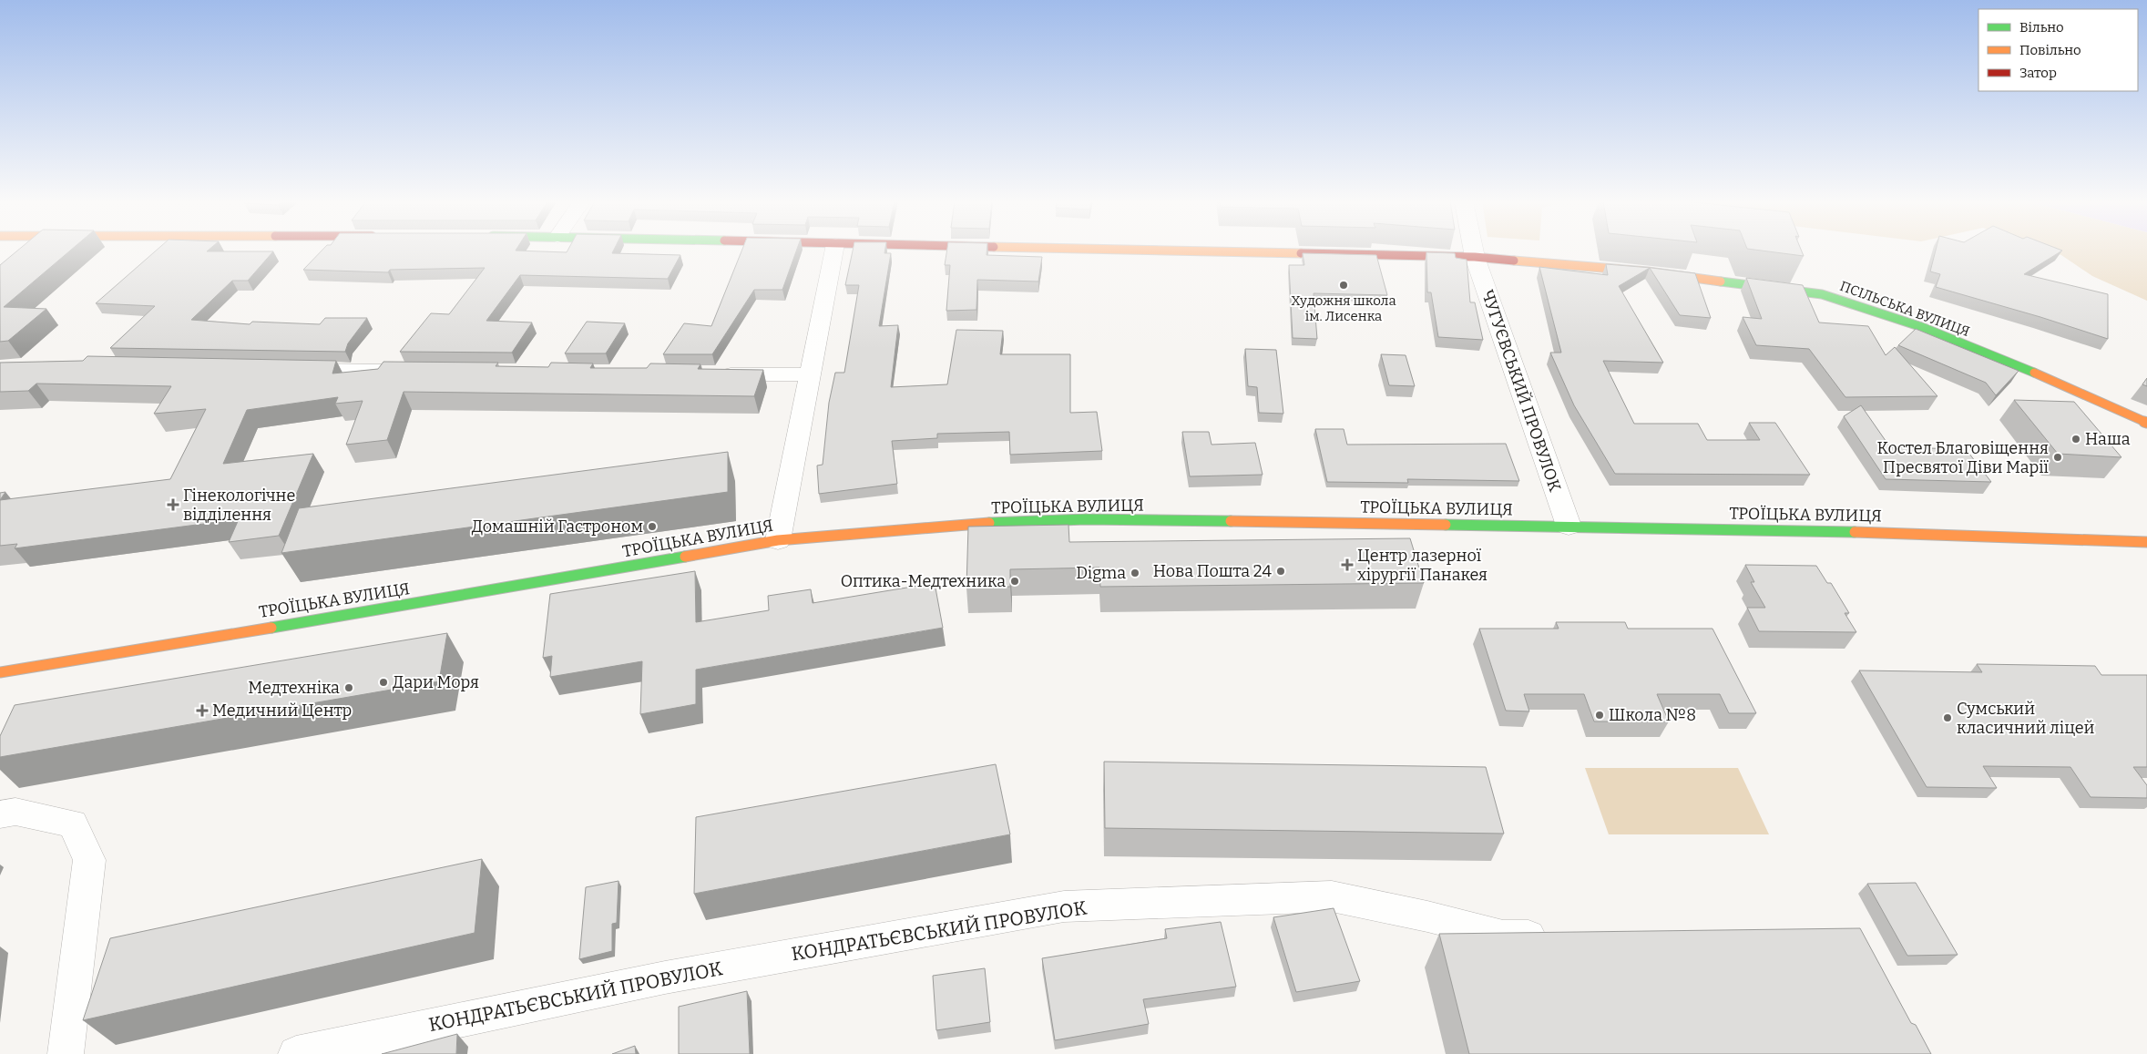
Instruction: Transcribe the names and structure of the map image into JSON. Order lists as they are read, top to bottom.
{
  "streets": {
    "street": [
      "ПСІЛЬСЬКА ВУЛИЦЯ",
      "ЧУГУЄВСЬКИЙ ПРОВУЛОК",
      "ТРОЇЦЬКА ВУЛИЦЯ",
      "КОНДРАТЬЄВСЬКИЙ ПРОВУЛОК"
    ]
  },
  "crossings": [
    ["ПСІЛЬСЬКА ВУЛИЦЯ", "ЧУГУЄВСЬКИЙ ПРОВУЛОК"],
    ["ЧУГУЄВСЬКИЙ ПРОВУЛОК", "ТРОЇЦЬКА ВУЛИЦЯ"]
  ],
  "places": {
    "other": [
      "Художня школа ім. Лисенка",
      "Наша",
      "Костел Благовіщення Пресвятої Діви Марії",
      "Домашній Гастроном",
      "Нова Пошта 24",
      "Digma",
      "Оптика-Медтехника",
      "Дари Моря",
      "Медтехніка",
      "Школа №8",
      "Сумський класичний ліцей"
    ],
    "health": ["Гінекологічне відділення", "Центр лазерної хірургії Панакея", "Медичний Центр"]
  },
  "legend": ["Вільно", "Повільно", "Затор"]
}
